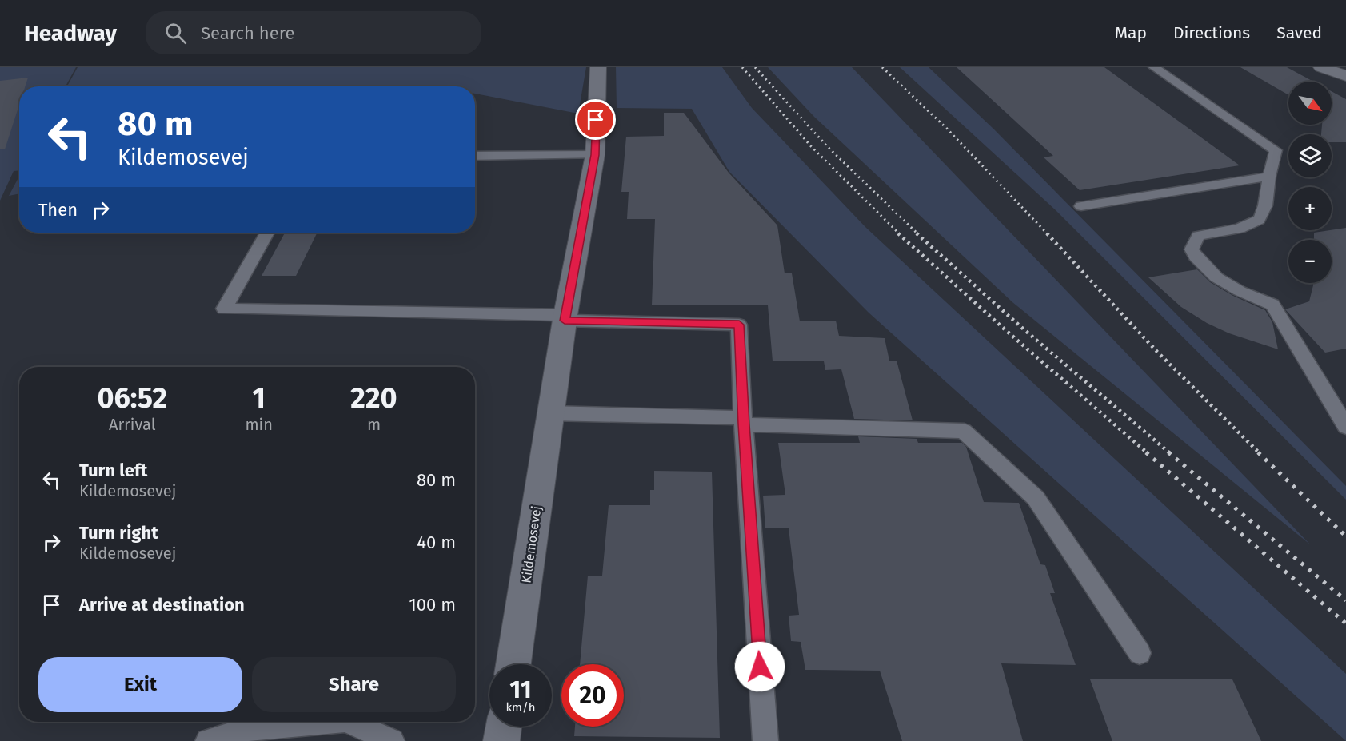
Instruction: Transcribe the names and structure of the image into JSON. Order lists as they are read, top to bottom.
{
  "streets": {
    "street": ["Kildemosevej"]
  },
  "north": "bottom right",
  "page": {
    "header": "Headway",
    "search": "Search here",
    "nav": ["Map", "Directions", "Saved"],
    "map_buttons": ["+", "−"],
    "turn": ["80 m", "Kildemosevej"],
    "then": "Then",
    "eta": [
      "06:52",
      "Arrival",
      "1",
      "min",
      "220",
      "m"
    ],
    "list": [
      {
        "name": "Turn left",
        "note": "Kildemosevej",
        "value": "80 m"
      },
      {
        "name": "Turn right",
        "note": "Kildemosevej",
        "value": "40 m"
      },
      {
        "name": "Arrive at destination",
        "value": "100 m"
      }
    ],
    "buttons": ["Exit", "Share"],
    "speed": "11 km/h",
    "limit": "20"
  }
}
